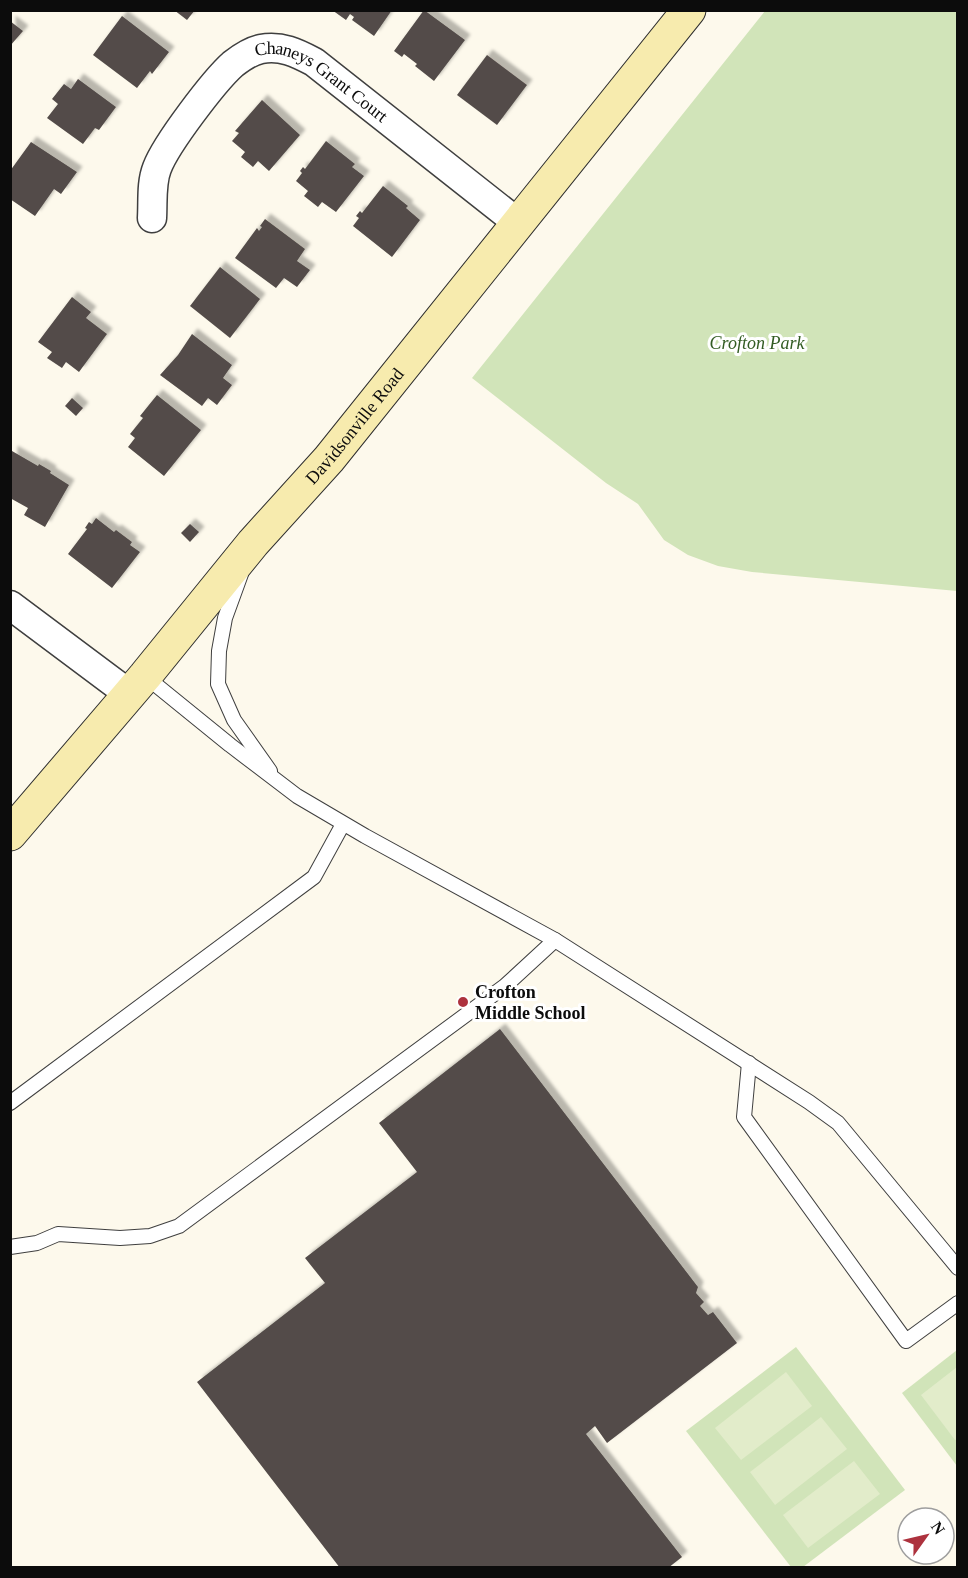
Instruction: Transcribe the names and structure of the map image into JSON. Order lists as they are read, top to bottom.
{
  "streets": {
    "main road": ["Davidsonville Road"],
    "street": ["Chaneys Grant Court"]
  },
  "crossings": [
    ["Chaneys Grant Court", "Davidsonville Road"]
  ],
  "parks": ["Crofton Park"],
  "places": ["Crofton Middle School"],
  "north": "top right"
}
